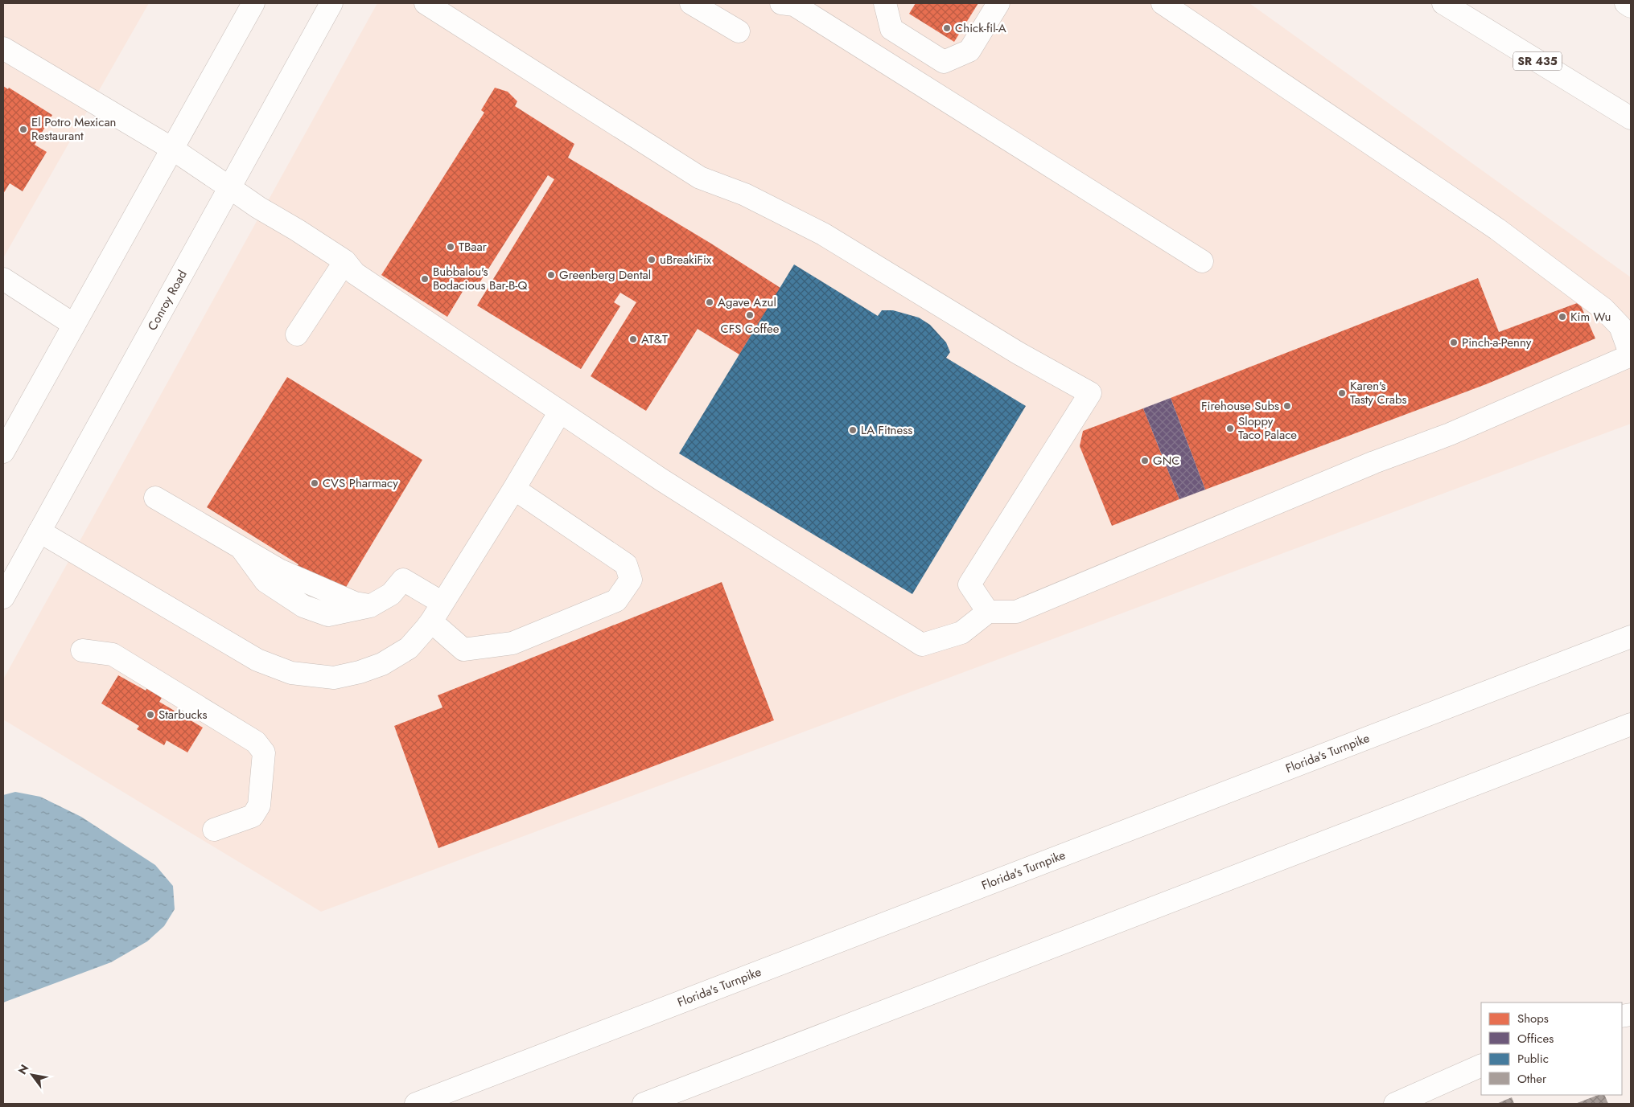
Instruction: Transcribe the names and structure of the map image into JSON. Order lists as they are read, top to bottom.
{
  "streets": {
    "main road": ["SR 435", "Conroy Road", "Florida's Turnpike"]
  },
  "places": [
    "Chick-fil-A",
    "El Potro Mexican Restaurant",
    "TBaar",
    "uBreakiFix",
    "Greenberg Dental",
    "Bubbalou's Bodacious Bar-B-Q",
    "Agave Azul",
    "CFS Coffee",
    "Kim Wu",
    "AT&T",
    "Pinch-a-Penny",
    "Karen's Tasty Crabs",
    "Firehouse Subs",
    "Sloppy Taco Palace",
    "LA Fitness",
    "GNC",
    "CVS Pharmacy",
    "Starbucks"
  ],
  "legend": [
    "Shops",
    "Offices",
    "Public",
    "Other"
  ],
  "north": "top left"
}
